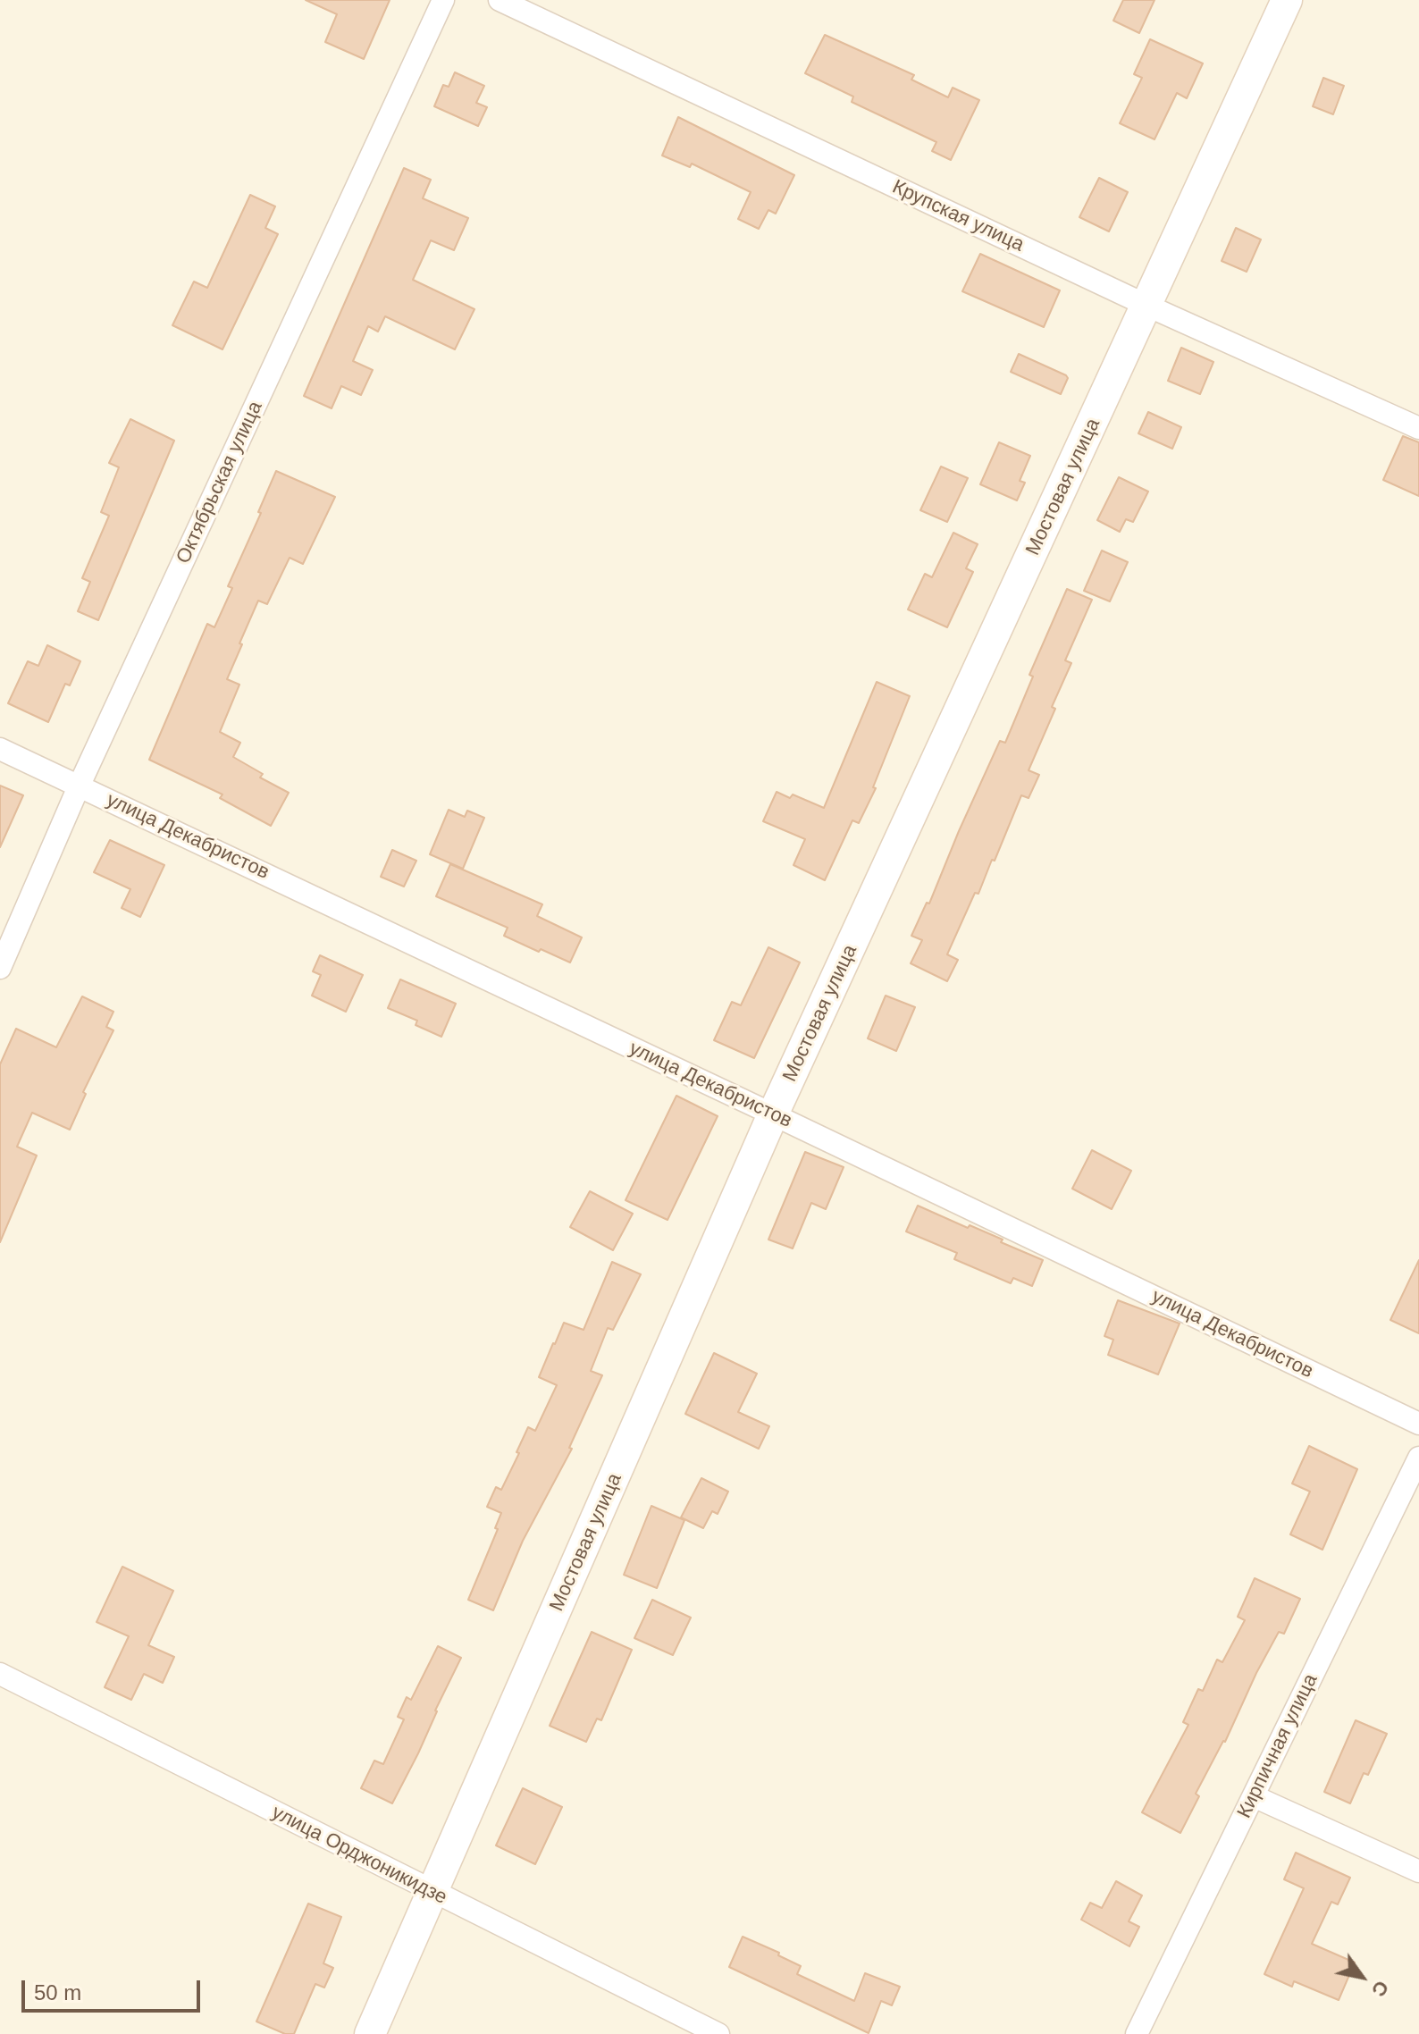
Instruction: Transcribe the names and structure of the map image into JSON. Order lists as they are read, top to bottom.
{
  "streets": {
    "street": [
      "Крупская улица",
      "Октябрьская улица",
      "Мостовая улица",
      "улица Декабристов",
      "Кирпичная улица",
      "улица Орджоникидзе"
    ]
  },
  "crossings": [
    ["Крупская улица", "Мостовая улица"],
    ["Октябрьская улица", "улица Декабристов"],
    ["Мостовая улица", "улица Декабристов"],
    ["Мостовая улица", "улица Орджоникидзе"]
  ],
  "scale_bar": "50 m",
  "north": "bottom right"
}
